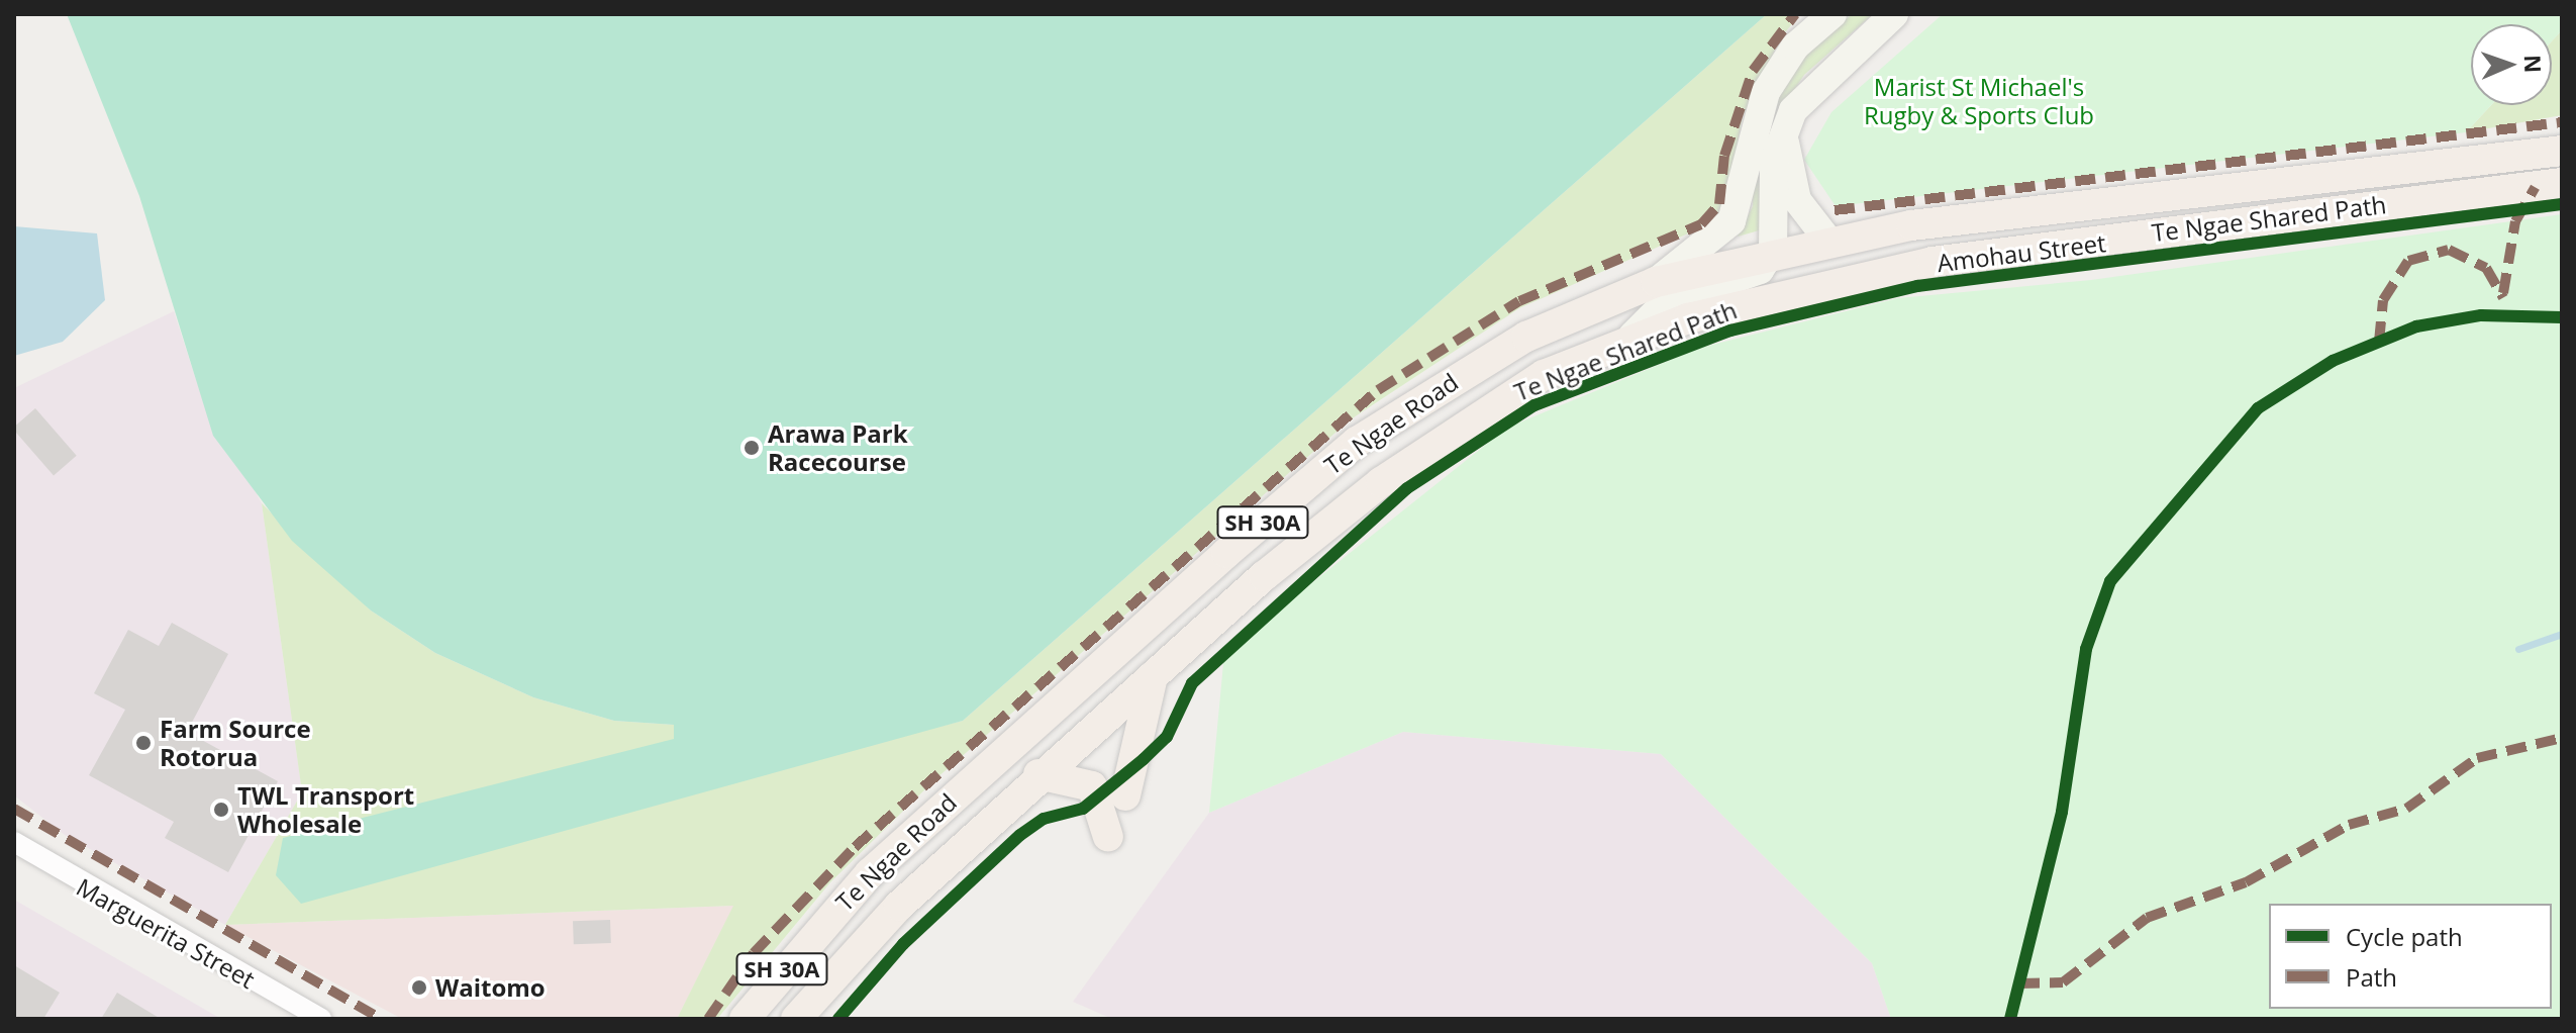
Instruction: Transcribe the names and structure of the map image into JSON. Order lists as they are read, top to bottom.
{
  "streets": {
    "main road": ["Amohau Street", "Te Ngae Road", "SH 30A"],
    "street": ["Marguerita Street"],
    "cycle path": ["Te Ngae Shared Path"]
  },
  "crossings": [
    ["Amohau Street", "Te Ngae Road"]
  ],
  "parks": ["Marist St Michael's Rugby & Sports Club"],
  "places": [
    "Arawa Park Racecourse",
    "Farm Source Rotorua",
    "TWL Transport Wholesale",
    "Waitomo"
  ],
  "legend": ["Cycle path", "Path"],
  "north": "right"
}
